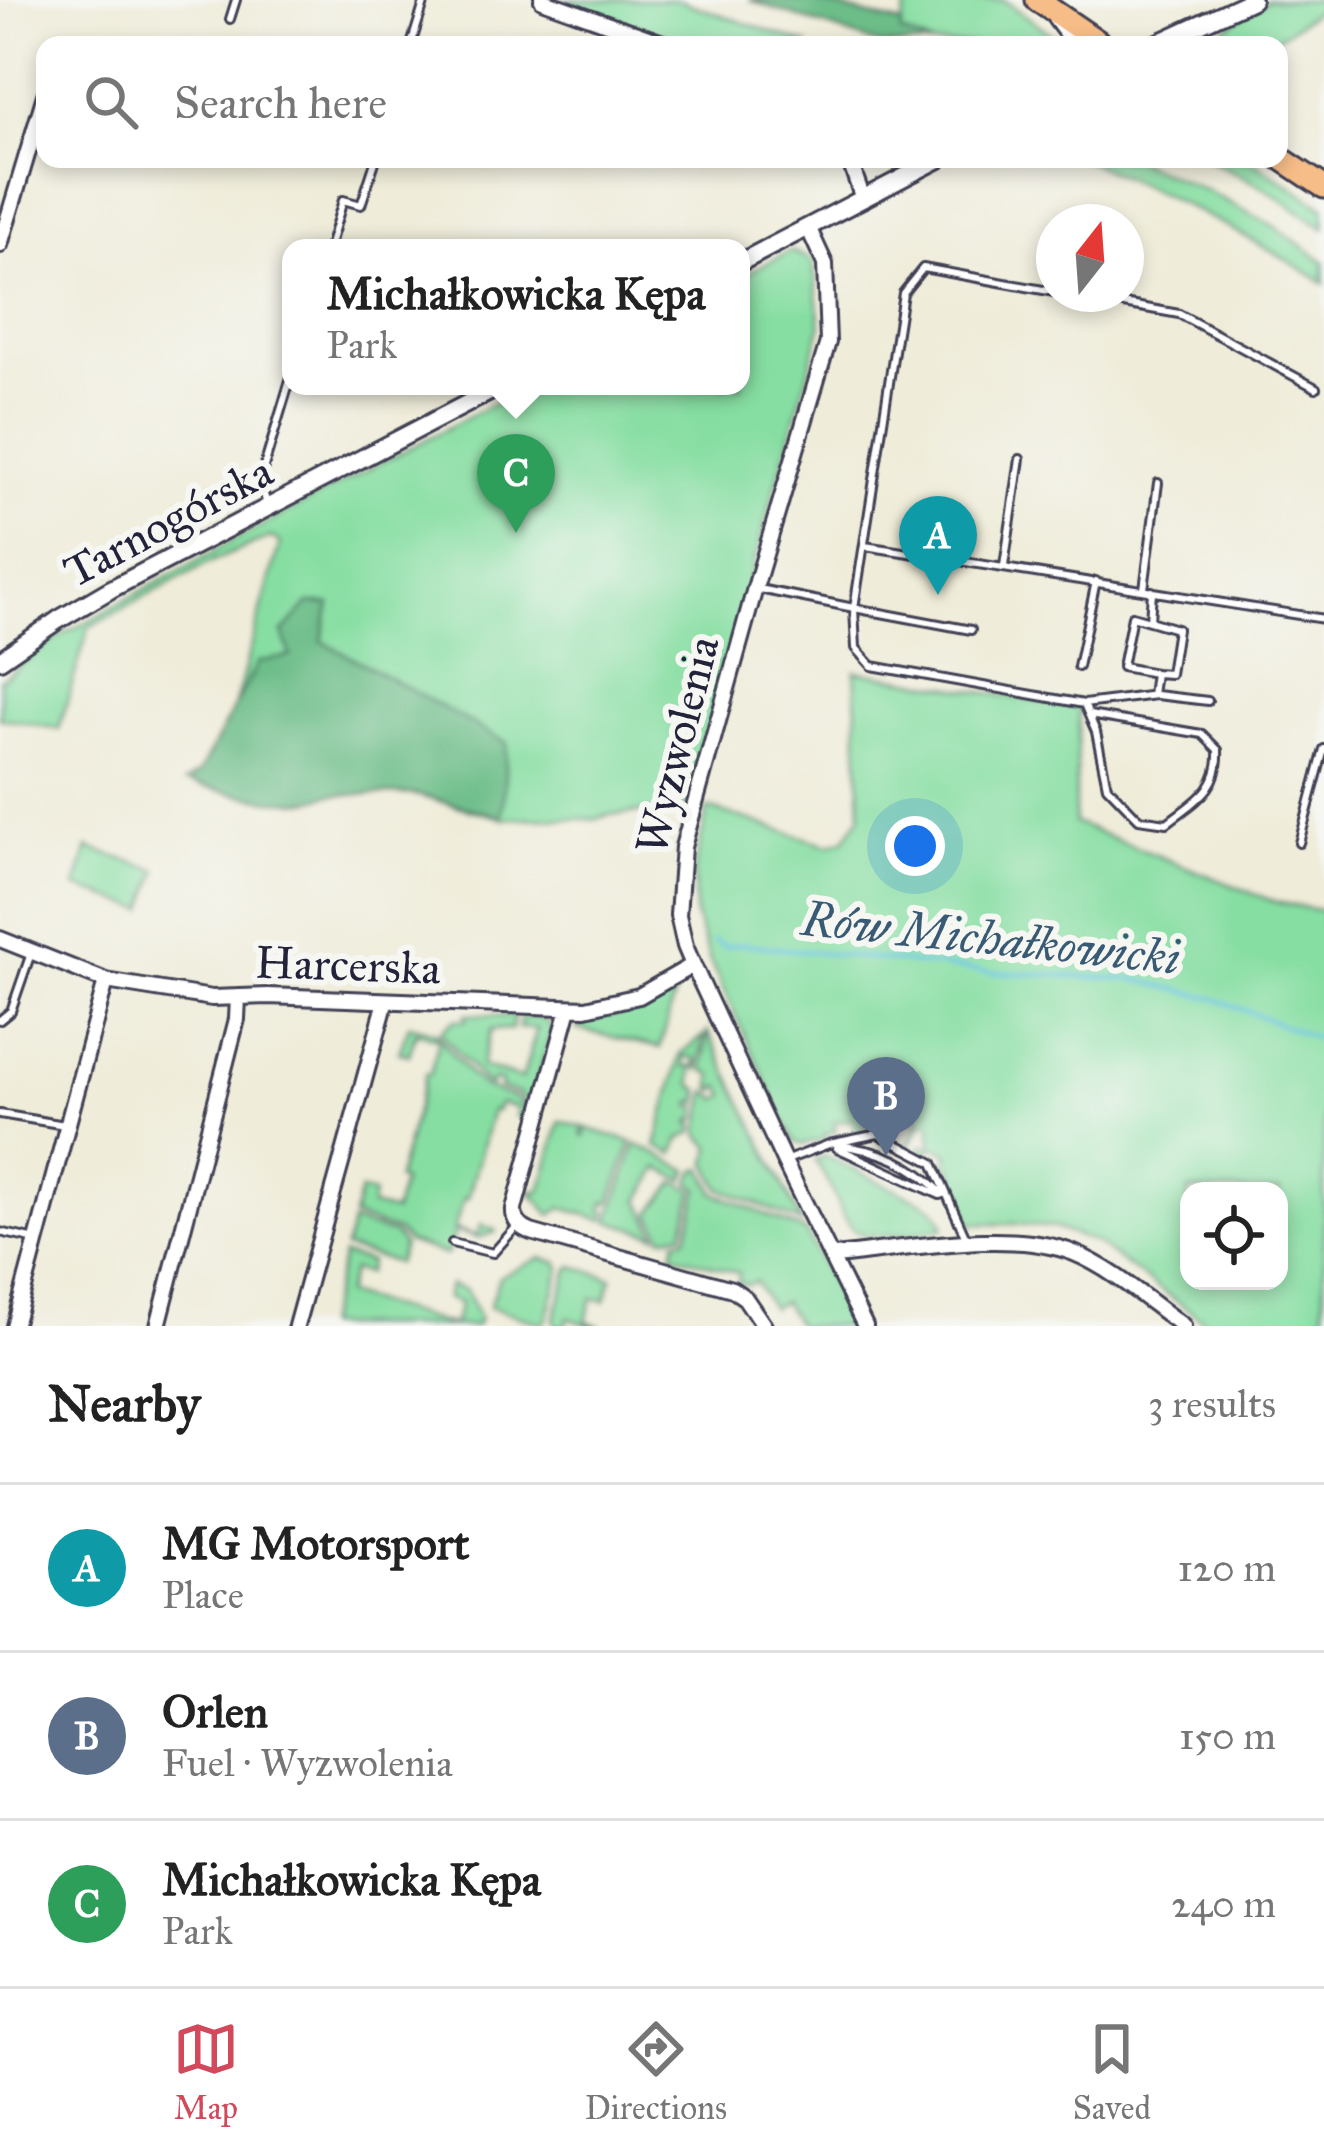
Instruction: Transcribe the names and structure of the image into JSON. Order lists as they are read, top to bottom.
{
  "streets": {
    "street": ["Tarnogórska", "Wyzwolenia", "Harcerska"]
  },
  "crossings": [
    ["Wyzwolenia", "Harcerska"]
  ],
  "water": ["Rów Michałkowicki"],
  "north": "top",
  "page": {
    "search": "Search here",
    "popup": ["Michałkowicka Kępa", "Park"],
    "pins": ["C", "A", "B"],
    "heading": ["Nearby", "3 results"],
    "list": [
      {
        "mark": "A",
        "name": "MG Motorsport",
        "note": "Place",
        "value": "120 m"
      },
      {
        "mark": "B",
        "name": "Orlen",
        "note": "Fuel · Wyzwolenia",
        "value": "150 m"
      },
      {
        "mark": "C",
        "name": "Michałkowicka Kępa",
        "note": "Park",
        "value": "240 m"
      }
    ],
    "nav": ["Map", "Directions", "Saved"]
  }
}
